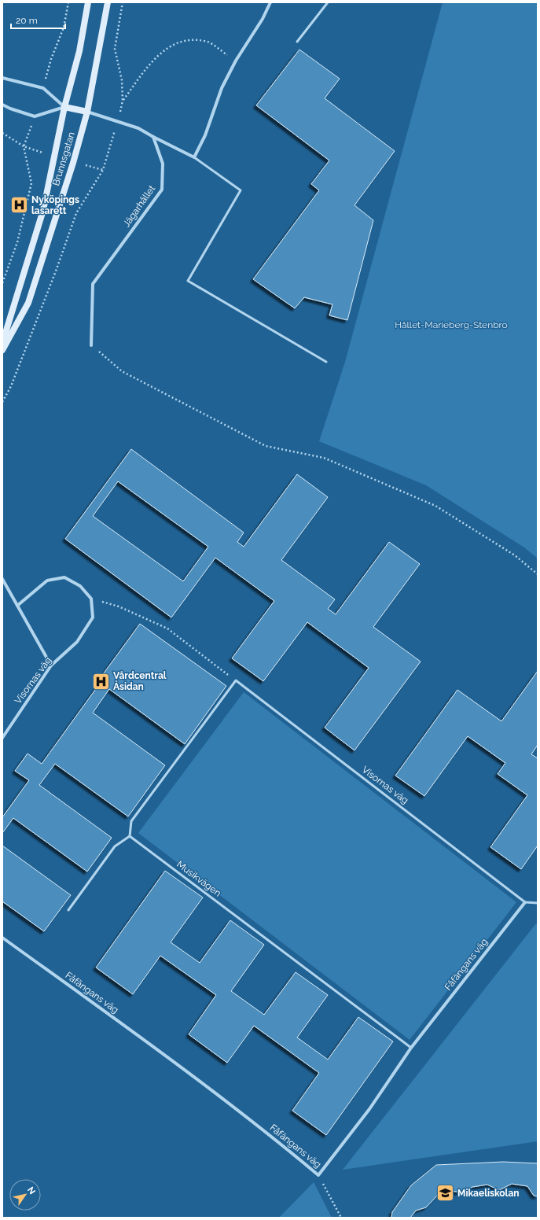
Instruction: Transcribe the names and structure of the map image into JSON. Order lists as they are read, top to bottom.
{
  "streets": {
    "main road": ["Brunnsgatan"],
    "street": ["Jägarhållet", "Visornas väg", "Fåfängans väg"],
    "lane": ["Musikvägen"]
  },
  "crossings": [
    ["Visornas väg", "Fåfängans väg"],
    ["Musikvägen", "Fåfängans väg"]
  ],
  "parks": ["Hållet-Marieberg-Stenbro"],
  "places": {
    "hospital": ["Nyköpings lasarett", "Vårdcentral Åsidan"],
    "school or university": ["Mikaeliskolan"]
  },
  "scale_bar": "20 m",
  "north": "top right"
}
